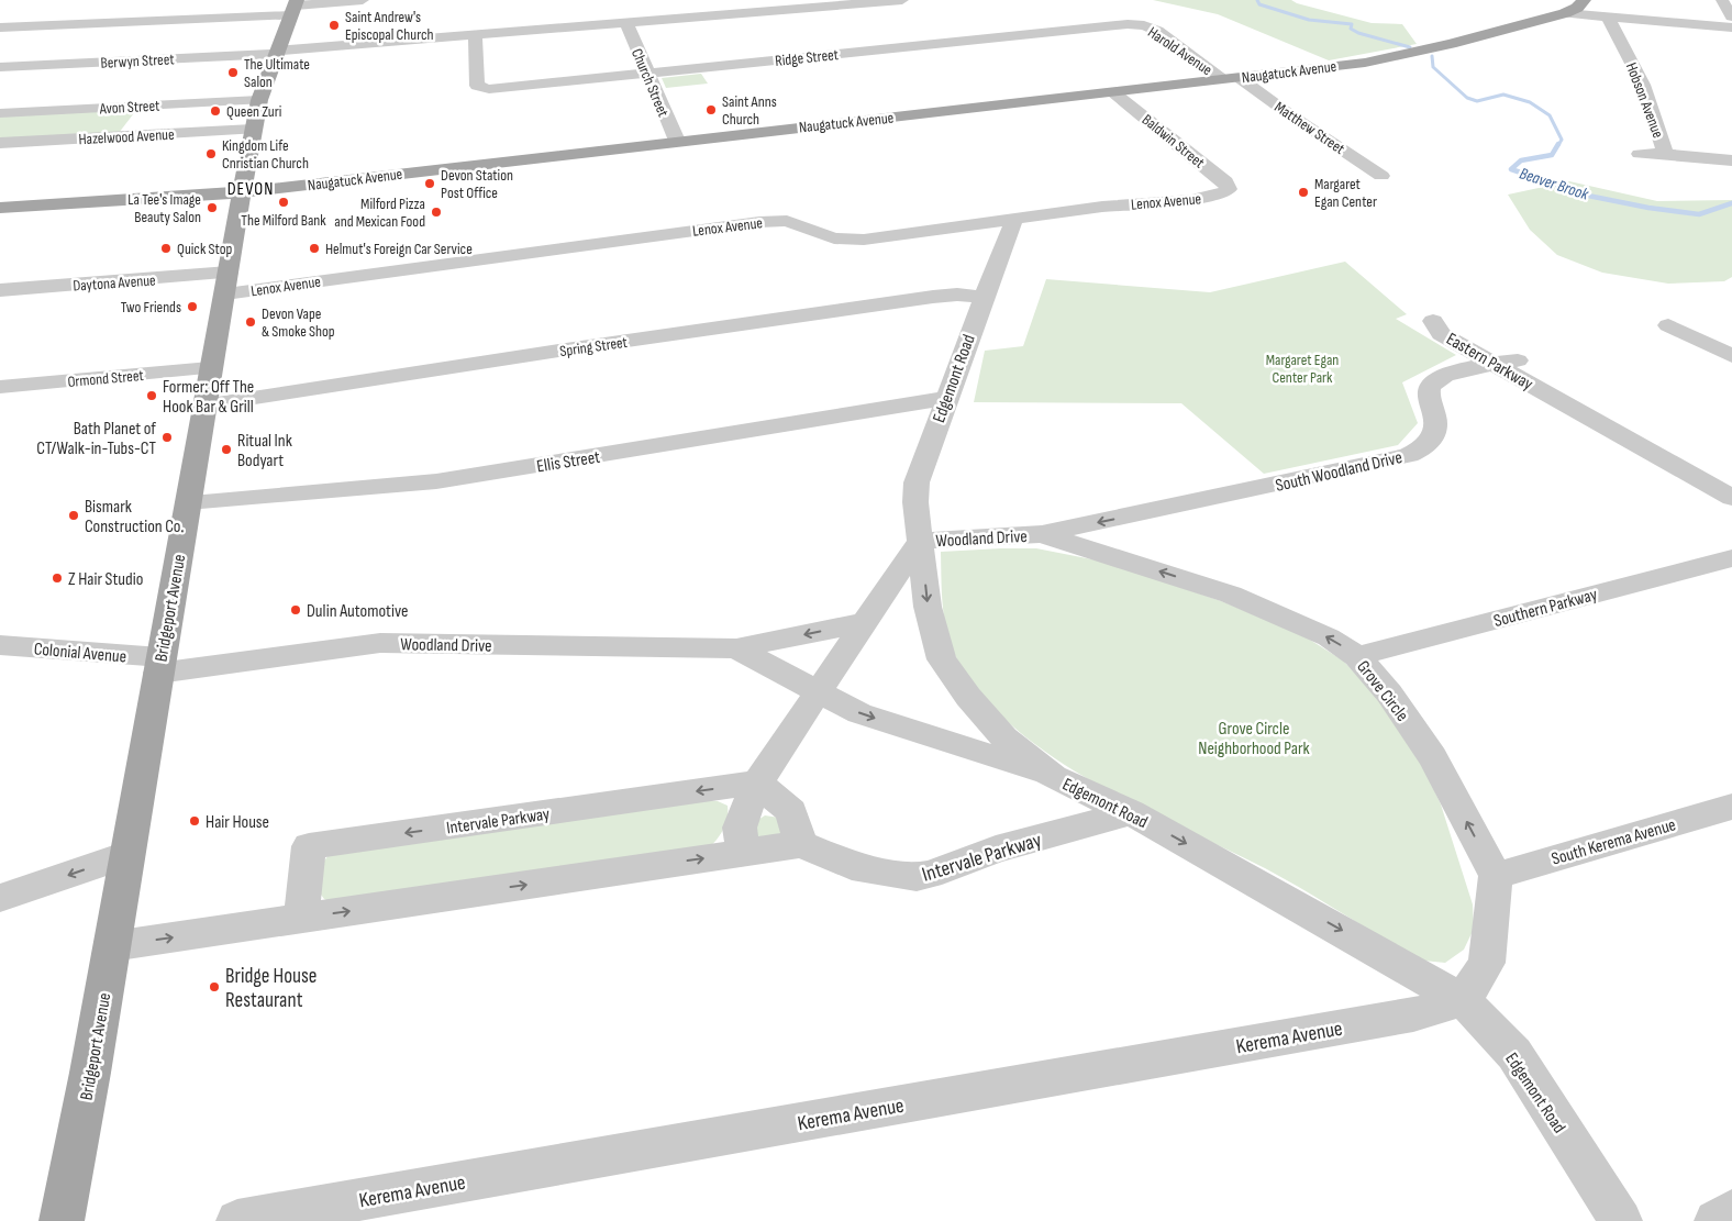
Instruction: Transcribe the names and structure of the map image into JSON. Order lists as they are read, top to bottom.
{
  "streets": {
    "main road": ["Naugatuck Avenue", "Bridgeport Avenue"],
    "street": [
      "Harold Avenue",
      "Ridge Street",
      "Berwyn Street",
      "Church Street",
      "Hobson Avenue",
      "Avon Street",
      "Matthew Street",
      "Hazelwood Avenue",
      "Baldwin Street",
      "Lenox Avenue",
      "Daytona Avenue",
      "Spring Street",
      "Eastern Parkway",
      "Ormond Street",
      "Edgemont Road",
      "Ellis Street",
      "South Woodland Drive",
      "Woodland Drive",
      "Southern Parkway",
      "Colonial Avenue",
      "Grove Circle",
      "Intervale Parkway",
      "South Kerema Avenue",
      "Kerema Avenue"
    ]
  },
  "crossings": [
    ["Harold Avenue", "Ridge Street"],
    ["Harold Avenue", "Naugatuck Avenue"],
    ["Harold Avenue", "Matthew Street"],
    ["Ridge Street", "Berwyn Street"],
    ["Ridge Street", "Church Street"],
    ["Berwyn Street", "Church Street"],
    ["Berwyn Street", "Bridgeport Avenue"],
    ["Naugatuck Avenue", "Church Street"],
    ["Naugatuck Avenue", "Matthew Street"],
    ["Naugatuck Avenue", "Baldwin Street"],
    ["Naugatuck Avenue", "Bridgeport Avenue"],
    ["Avon Street", "Bridgeport Avenue"],
    ["Hazelwood Avenue", "Bridgeport Avenue"],
    ["Baldwin Street", "Lenox Avenue"],
    ["Lenox Avenue", "Daytona Avenue"],
    ["Lenox Avenue", "Edgemont Road"],
    ["Lenox Avenue", "Bridgeport Avenue"],
    ["Daytona Avenue", "Bridgeport Avenue"],
    ["Spring Street", "Edgemont Road"],
    ["Spring Street", "Bridgeport Avenue"],
    ["Eastern Parkway", "South Woodland Drive"],
    ["Ormond Street", "Bridgeport Avenue"],
    ["Edgemont Road", "Ellis Street"],
    ["Edgemont Road", "Woodland Drive"],
    ["Edgemont Road", "Intervale Parkway"],
    ["Edgemont Road", "Kerema Avenue"],
    ["Ellis Street", "Bridgeport Avenue"],
    ["South Woodland Drive", "Woodland Drive"],
    ["South Woodland Drive", "Grove Circle"],
    ["Woodland Drive", "Bridgeport Avenue"],
    ["Woodland Drive", "Colonial Avenue"],
    ["Woodland Drive", "Grove Circle"],
    ["Southern Parkway", "Grove Circle"],
    ["Bridgeport Avenue", "Colonial Avenue"],
    ["Grove Circle", "South Kerema Avenue"]
  ],
  "one_way": ["Edgemont Road", "Grove Circle"],
  "districts": ["DEVON"],
  "water": ["Beaver Brook"],
  "parks": ["Margaret Egan Center Park", "Grove Circle Neighborhood Park"],
  "places": [
    "Saint Andrew's Episcopal Church",
    "The Ultimate Salon",
    "Saint Anns Church",
    "Queen Zuri",
    "Kingdom Life Cnristian Church",
    "Devon Station Post Office",
    "Margaret Egan Center",
    "The Milford Bank",
    "La Tee's Image Beauty Salon",
    "Milford Pizza and Mexican Food",
    "Quick Stop",
    "Helmut's Foreign Car Service",
    "Two Friends",
    "Devon Vape & Smoke Shop",
    "Former: Off The Hook Bar & Grill",
    "Bath Planet of CT/Walk-in-Tubs-CT",
    "Ritual Ink Bodyart",
    "Bismark Construction Co.",
    "Z Hair Studio",
    "Dulin Automotive",
    "Hair House",
    "Bridge House Restaurant"
  ]
}
